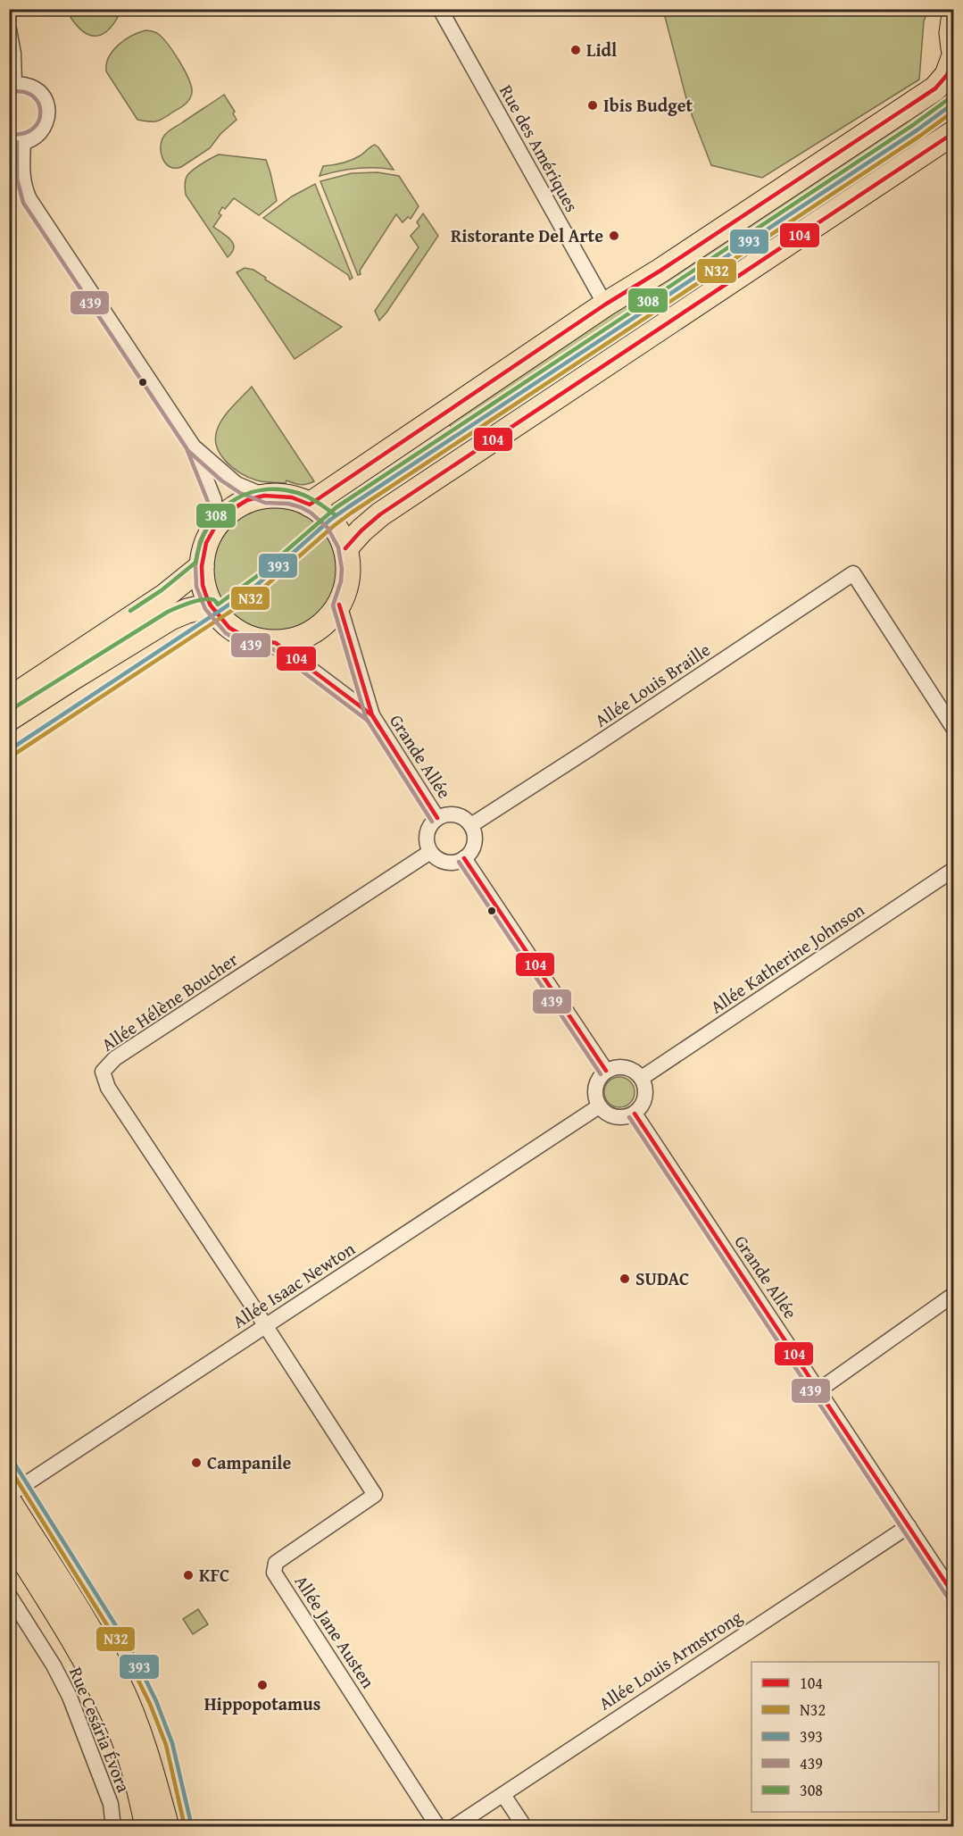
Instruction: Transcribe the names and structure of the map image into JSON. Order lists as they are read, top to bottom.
{
  "streets": {
    "street": [
      "Rue des Amériques",
      "Allée Louis Braille",
      "Grande Allée",
      "Allée Katherine Johnson",
      "Allée Hélène Boucher",
      "Allée Isaac Newton",
      "Allée Jane Austen",
      "Allée Louis Armstrong",
      "Rue Cesária Évora"
    ]
  },
  "crossings": [
    ["Allée Louis Braille", "Grande Allée"],
    ["Allée Louis Braille", "Allée Hélène Boucher"],
    ["Grande Allée", "Allée Katherine Johnson"],
    ["Grande Allée", "Allée Hélène Boucher"],
    ["Grande Allée", "Allée Isaac Newton"],
    ["Grande Allée", "Allée Louis Armstrong"],
    ["Allée Katherine Johnson", "Allée Isaac Newton"],
    ["Allée Hélène Boucher", "Allée Isaac Newton"],
    ["Allée Hélène Boucher", "Allée Jane Austen"],
    ["Allée Isaac Newton", "Allée Jane Austen"]
  ],
  "places": [
    "Lidl",
    "Ibis Budget",
    "Ristorante Del Arte",
    "SUDAC",
    "Campanile",
    "KFC",
    "Hippopotamus"
  ],
  "lines": [
    "transit line 104",
    "transit line 439",
    "transit line 308",
    "transit line 393",
    "transit line N32"
  ],
  "legend": [
    "104",
    "N32",
    "393",
    "439",
    "308"
  ]
}
